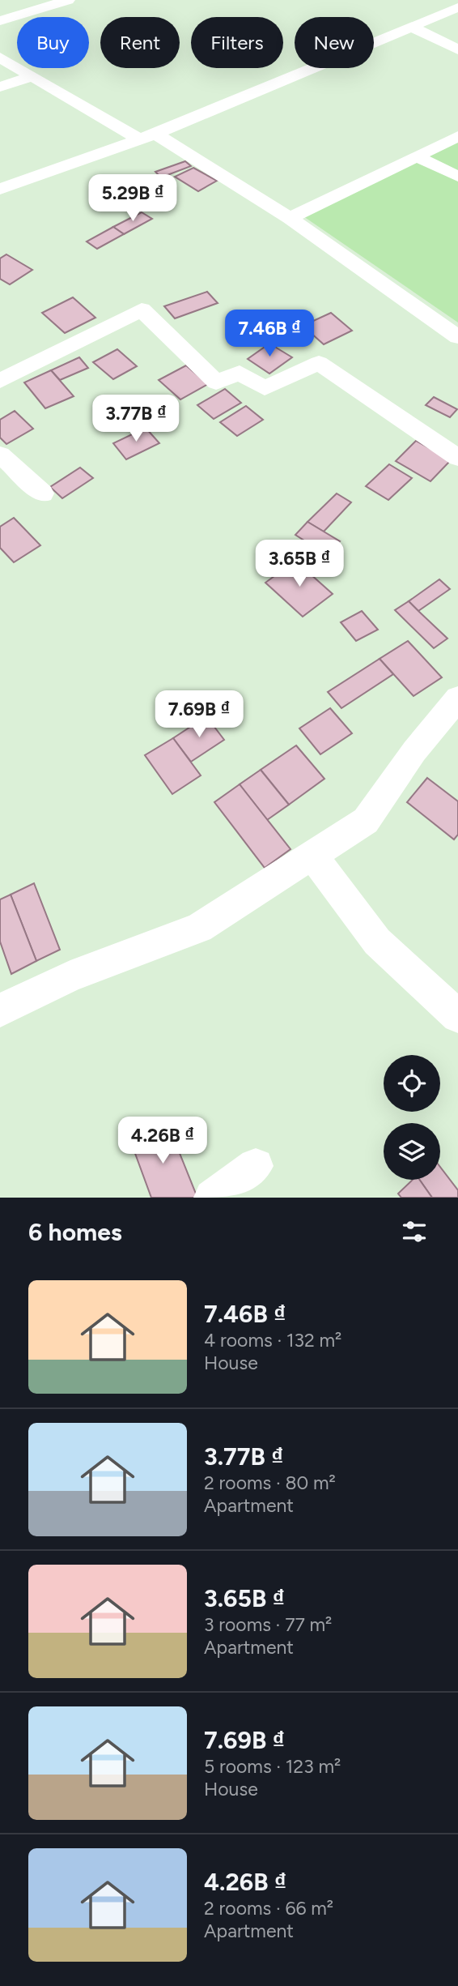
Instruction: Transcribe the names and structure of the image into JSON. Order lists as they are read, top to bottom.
{
  "page": {
    "chip": [
      "Buy",
      "Rent",
      "Filters",
      "New"
    ],
    "price": [
      "5.29B ₫",
      "7.46B ₫",
      "3.77B ₫",
      "3.65B ₫",
      "7.69B ₫",
      "4.26B ₫"
    ],
    "heading": "6 homes",
    "list": [
      {
        "name": "7.46B ₫",
        "note": "4 rooms · 132 m² · House"
      },
      {
        "name": "3.77B ₫",
        "note": "2 rooms · 80 m² · Apartment"
      },
      {
        "name": "3.65B ₫",
        "note": "3 rooms · 77 m² · Apartment"
      },
      {
        "name": "7.69B ₫",
        "note": "5 rooms · 123 m² · House"
      },
      {
        "name": "4.26B ₫",
        "note": "2 rooms · 66 m² · Apartment"
      }
    ]
  }
}
